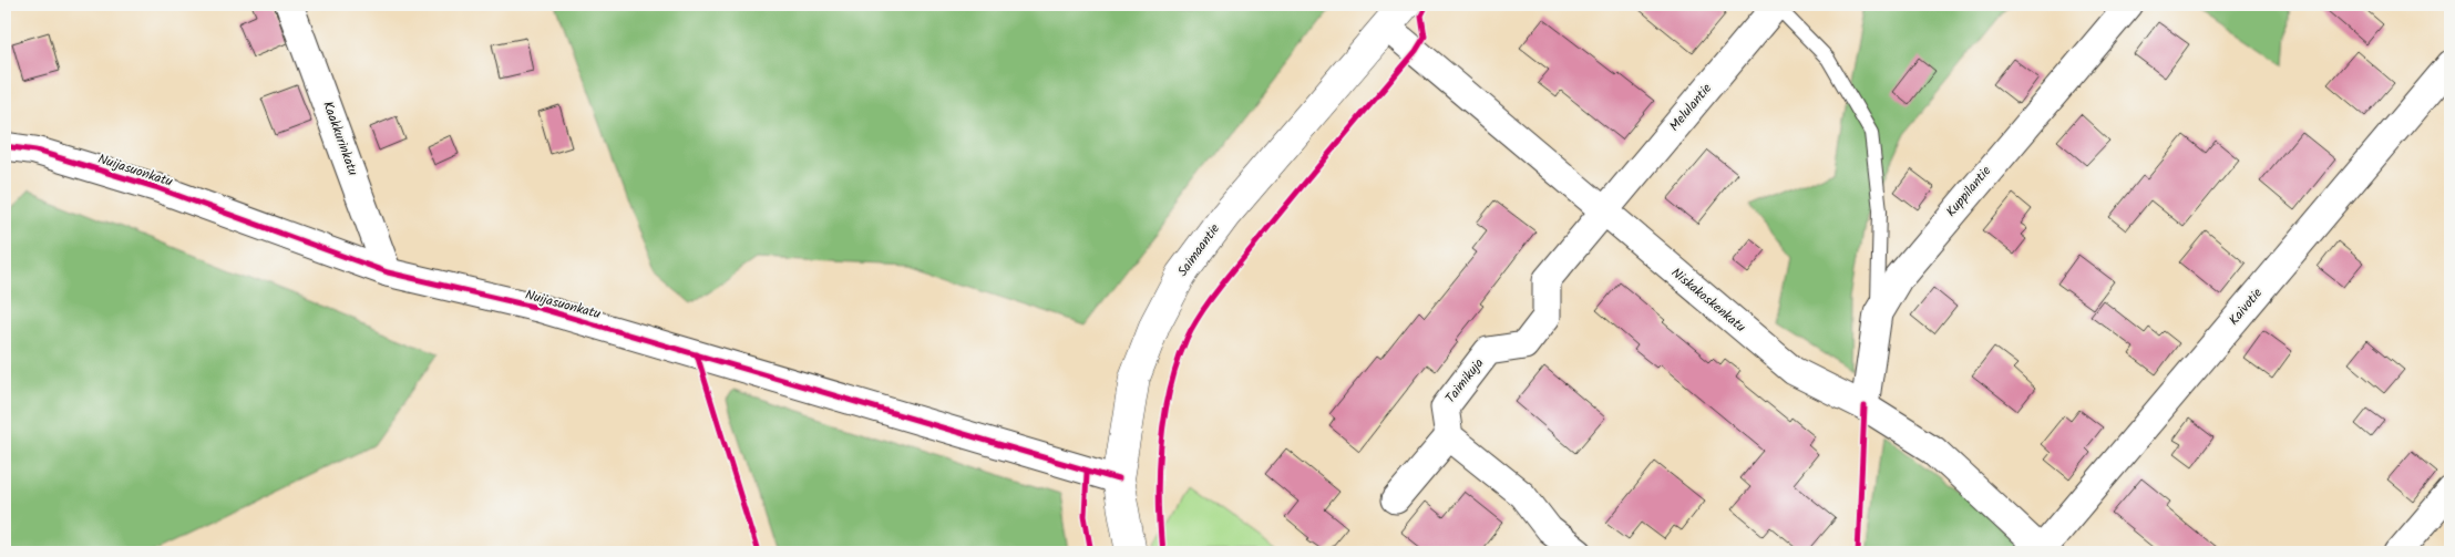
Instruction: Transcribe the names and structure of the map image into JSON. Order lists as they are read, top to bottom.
{
  "streets": {
    "street": [
      "Melulantie",
      "Kaakkurinkatu",
      "Nuijasuonkatu",
      "Kuppilantie",
      "Saimaantie",
      "Niskakoskenkatu",
      "Kaivotie",
      "Taimikuja"
    ]
  },
  "crossings": [
    ["Melulantie", "Niskakoskenkatu"],
    ["Melulantie", "Taimikuja"],
    ["Kaakkurinkatu", "Nuijasuonkatu"],
    ["Nuijasuonkatu", "Saimaantie"],
    ["Kuppilantie", "Niskakoskenkatu"],
    ["Saimaantie", "Niskakoskenkatu"],
    ["Niskakoskenkatu", "Kaivotie"],
    ["Niskakoskenkatu", "Taimikuja"]
  ]
}
